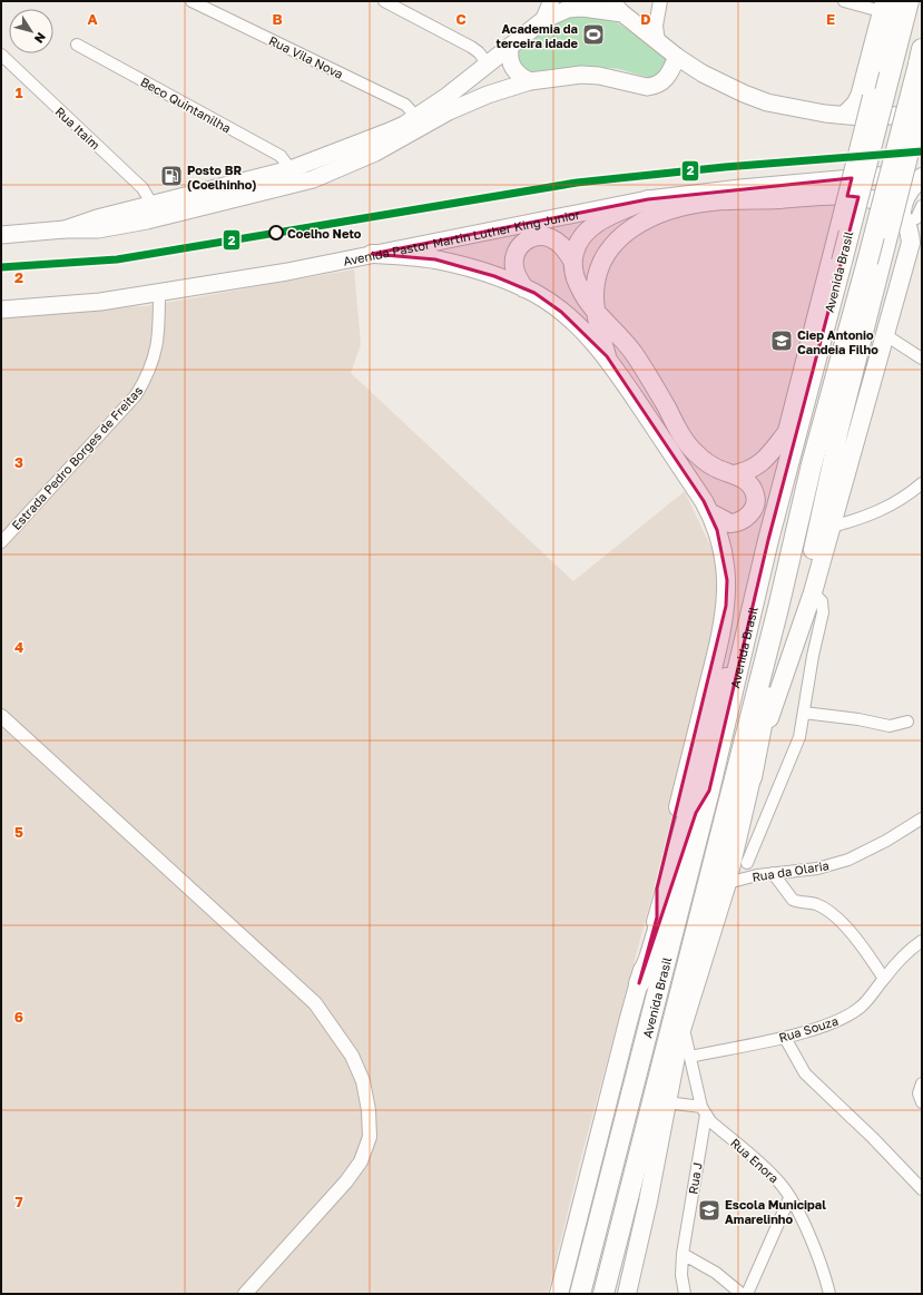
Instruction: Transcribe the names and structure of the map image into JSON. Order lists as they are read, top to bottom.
{
  "streets": {
    "highway": ["Avenida Brasil"],
    "main road": ["Avenida Pastor Martin Luther King Junior"],
    "street": [
      "Rua Vila Nova",
      "Beco Quintanilha",
      "Rua Itaim",
      "Estrada Pedro Borges de Freitas",
      "Rua da Olaria",
      "Rua Souza",
      "Rua Enora",
      "Rua J"
    ]
  },
  "crossings": [
    ["Avenida Pastor Martin Luther King Junior", "Estrada Pedro Borges de Freitas"],
    ["Rua Enora", "Rua J"]
  ],
  "places": {
    "sports": ["Academia da terceira idade"],
    "fuel station": ["Posto BR (Coelhinho)"],
    "other": ["Coelho Neto"],
    "school or university": ["Ciep Antonio Candeia Filho", "Escola Municipal Amarelinho"]
  },
  "lines": ["transit line 2"],
  "north": "bottom right",
  "grid": {
    "columns": [
      "A",
      "B",
      "C",
      "D",
      "E"
    ],
    "rows": [
      "1",
      "2",
      "3",
      "4",
      "5",
      "6",
      "7"
    ]
  }
}
